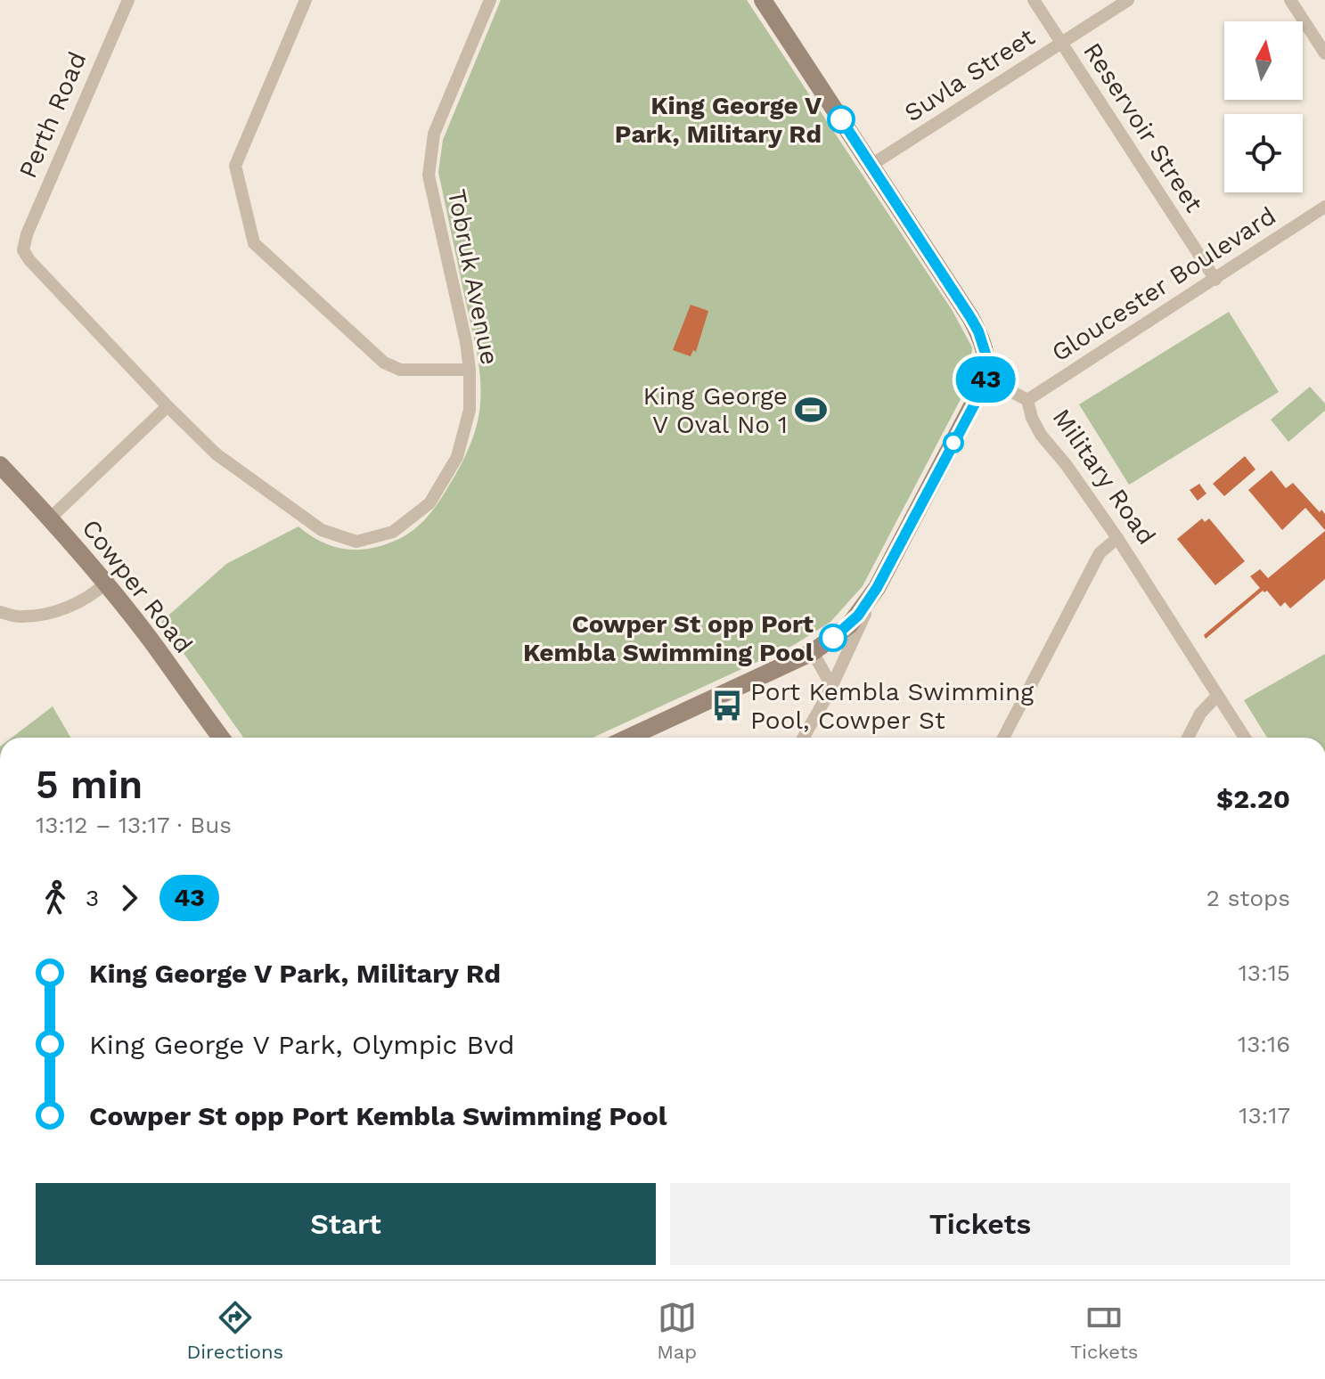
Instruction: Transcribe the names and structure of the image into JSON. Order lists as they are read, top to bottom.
{
  "streets": {
    "main road": ["Cowper Road"],
    "street": [
      "Suvla Street",
      "Perth Road",
      "Reservoir Street",
      "Tobruk Avenue",
      "Gloucester Boulevard",
      "Military Road"
    ]
  },
  "crossings": [
    ["Suvla Street", "Reservoir Street"],
    ["Perth Road", "Tobruk Avenue"],
    ["Reservoir Street", "Gloucester Boulevard"],
    ["Gloucester Boulevard", "Military Road"]
  ],
  "places": {
    "other": ["King George V Park, Military Rd", "Cowper St opp Port Kembla Swimming Pool"],
    "sports": ["King George V Oval No 1"],
    "bus stop": ["Port Kembla Swimming Pool, Cowper St"]
  },
  "lines": ["bus line 43"],
  "north": "top",
  "page": {
    "on_map": "43",
    "heading": ["5 min", "13:12 – 13:17 · Bus", "$2.20"],
    "legs": ["3", "43", "2 stops"],
    "list": [
      {
        "name": "King George V Park, Military Rd",
        "value": "13:15"
      },
      {
        "name": "King George V Park, Olympic Bvd",
        "value": "13:16"
      },
      {
        "name": "Cowper St opp Port Kembla Swimming Pool",
        "value": "13:17"
      }
    ],
    "buttons": ["Start", "Tickets"],
    "tabs": ["Directions", "Map", "Tickets"]
  }
}
